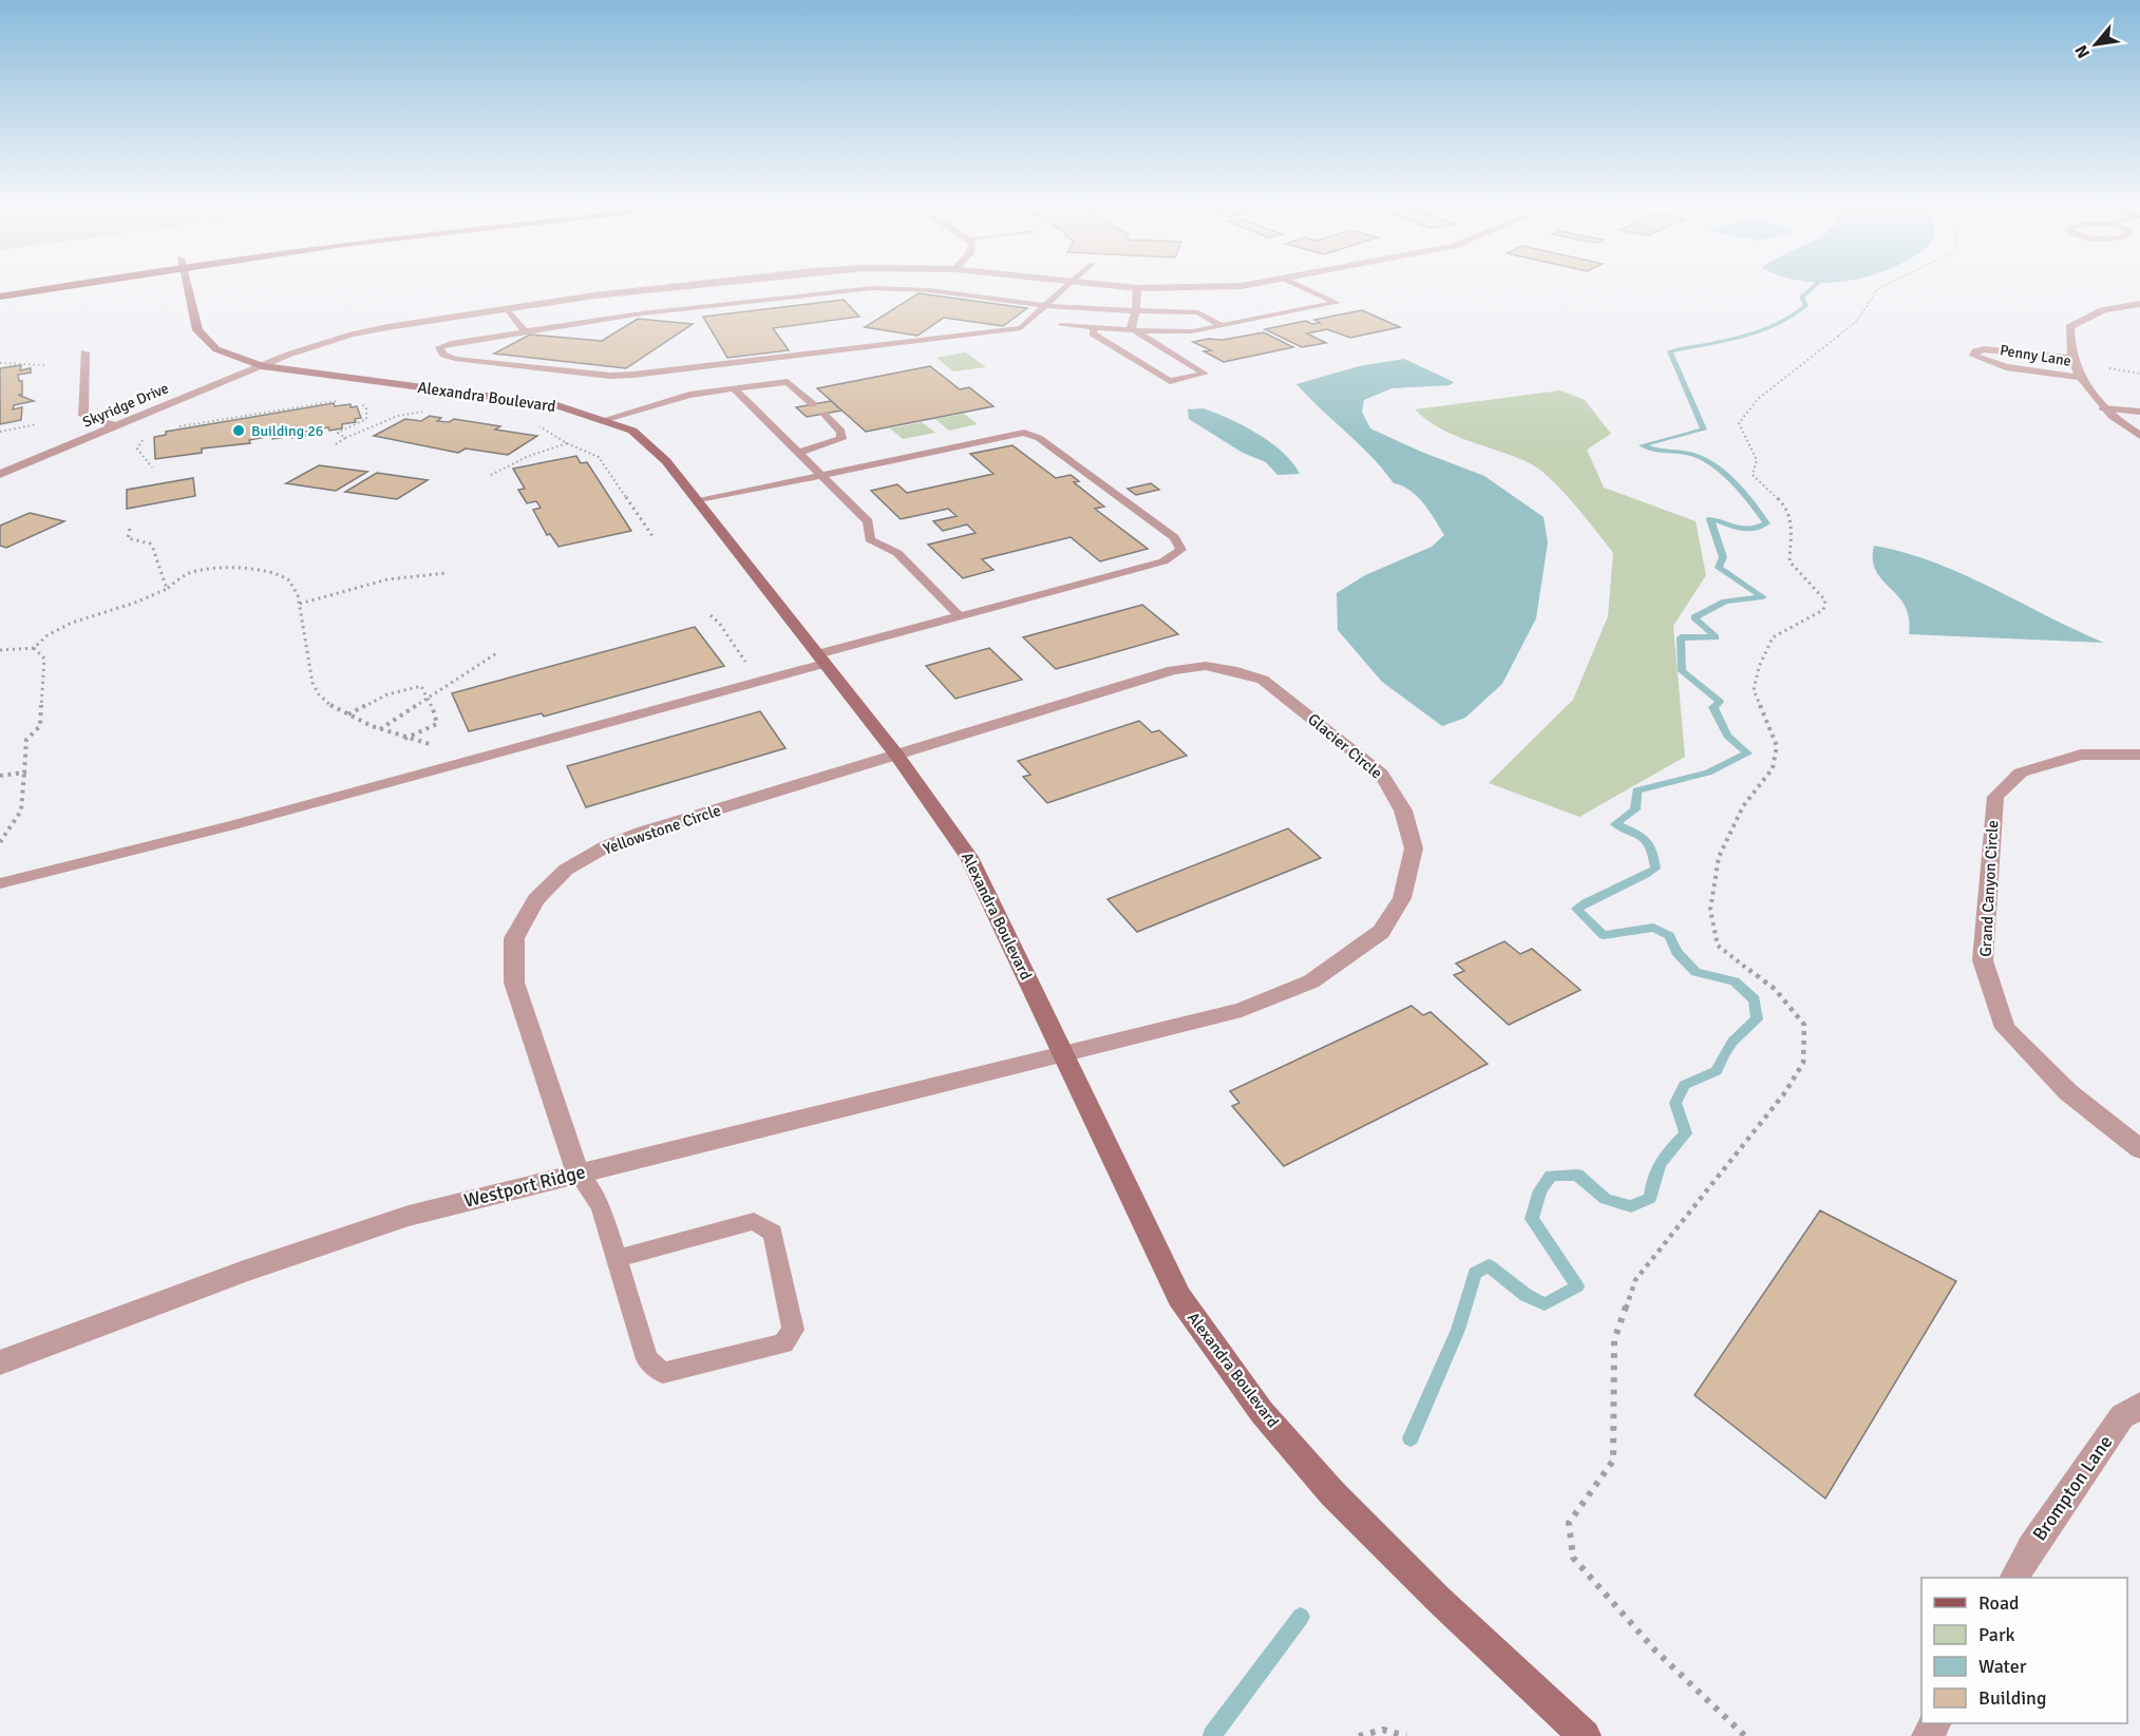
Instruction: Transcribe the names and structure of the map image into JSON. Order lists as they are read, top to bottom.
{
  "streets": {
    "street": [
      "Penny Lane",
      "Alexandra Boulevard",
      "Skyridge Drive",
      "Glacier Circle",
      "Yellowstone Circle",
      "Grand Canyon Circle",
      "Westport Ridge",
      "Brompton Lane"
    ]
  },
  "crossings": [
    ["Alexandra Boulevard", "Skyridge Drive"],
    ["Alexandra Boulevard", "Glacier Circle"],
    ["Alexandra Boulevard", "Yellowstone Circle"],
    ["Alexandra Boulevard", "Westport Ridge"],
    ["Glacier Circle", "Yellowstone Circle"],
    ["Glacier Circle", "Westport Ridge"],
    ["Yellowstone Circle", "Westport Ridge"]
  ],
  "places": ["Building 26"],
  "legend": [
    "Road",
    "Park",
    "Water",
    "Building"
  ],
  "north": "bottom left"
}
